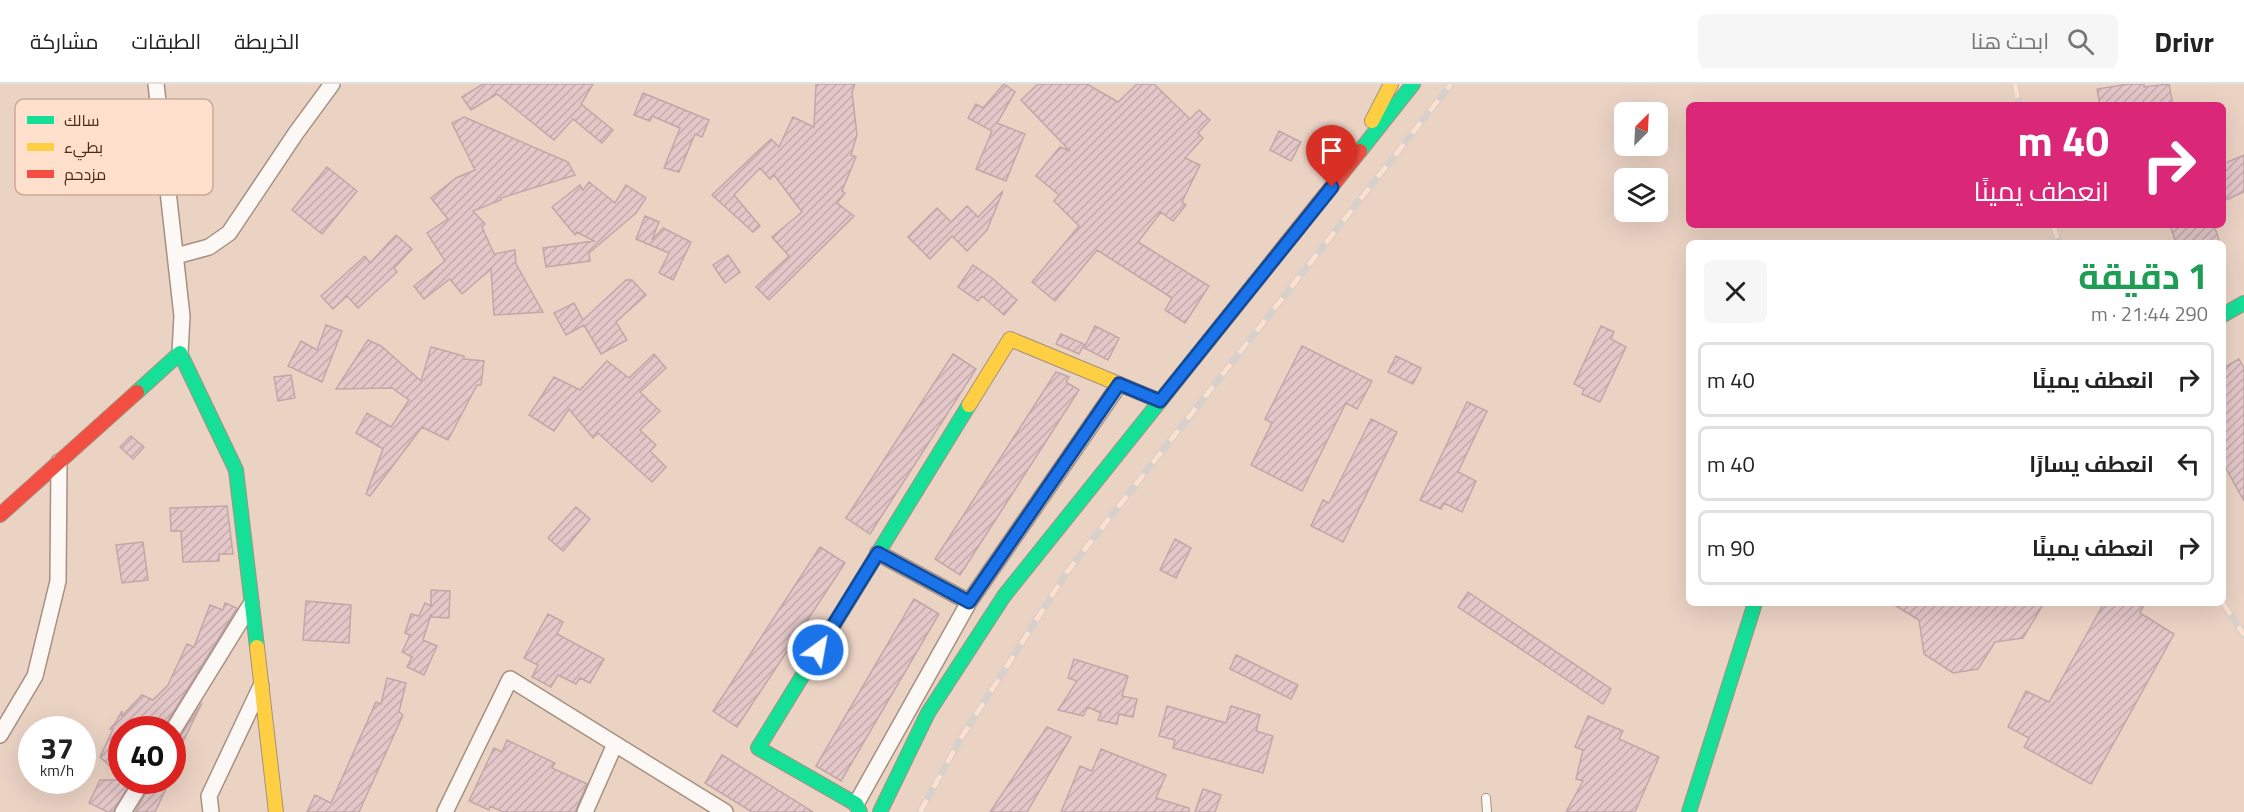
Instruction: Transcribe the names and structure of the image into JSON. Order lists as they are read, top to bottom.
{
  "legend": ["سالك", "بطيء", "مزدحم"],
  "north": "top right",
  "page": {
    "header": "Drivr",
    "search": "ابحث هنا",
    "nav": ["الخريطة", "الطبقات", "مشاركة"],
    "turn": ["40 m", "انعطف يمينًا"],
    "heading": ["1 دقيقة", "290 m · 21:44"],
    "list": [
      {
        "name": "انعطف يمينًا",
        "value": "40 m"
      },
      {
        "name": "انعطف يسارًا",
        "value": "40 m"
      },
      {
        "name": "انعطف يمينًا",
        "value": "90 m"
      }
    ],
    "speed": "37 km/h",
    "limit": "40"
  }
}
